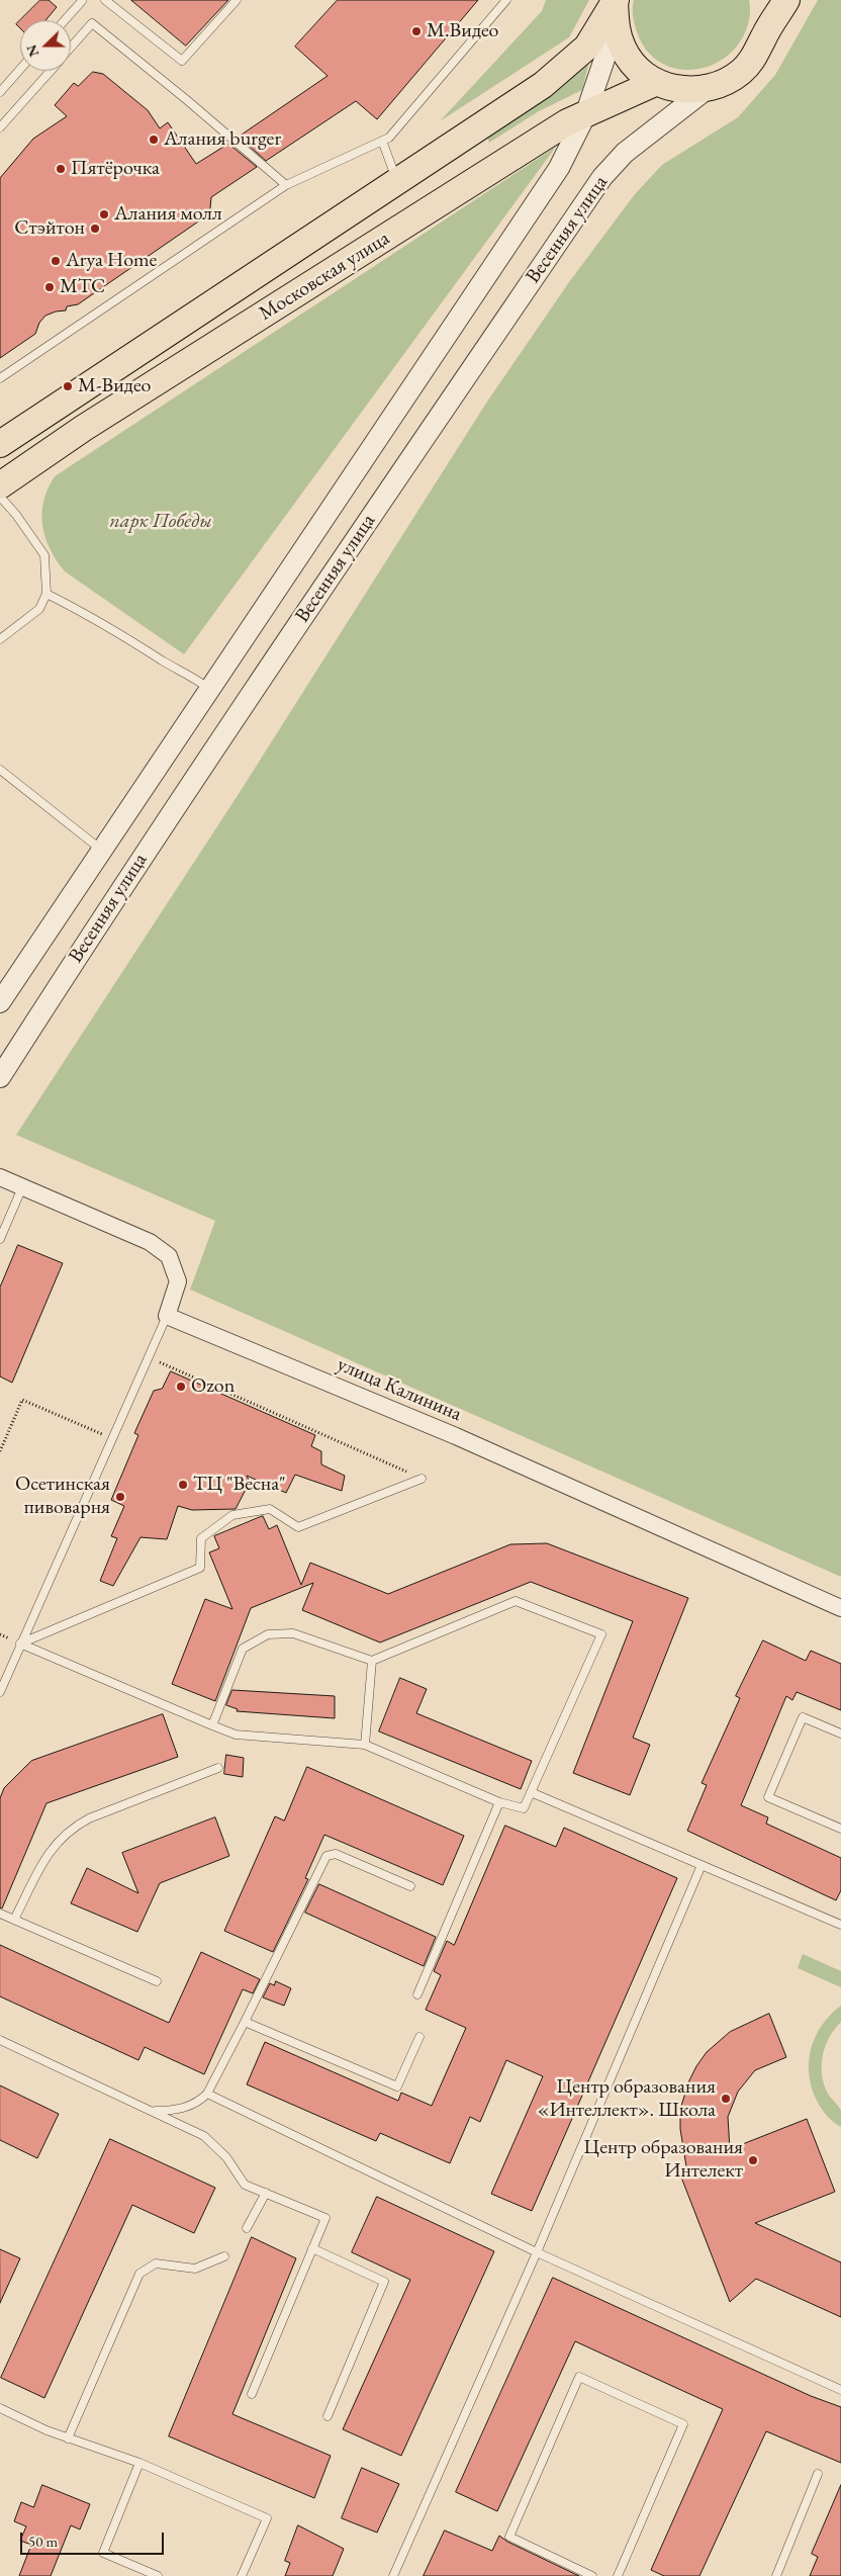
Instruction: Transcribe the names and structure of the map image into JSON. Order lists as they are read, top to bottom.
{
  "streets": {
    "highway": ["Московская улица"],
    "street": ["Весенняя улица", "улица Калинина"]
  },
  "crossings": [
    ["Весенняя улица", "Московская улица"]
  ],
  "parks": ["парк Победы"],
  "places": [
    "М.Видео",
    "Алания burger",
    "Пятёрочка",
    "Алания молл",
    "Стэйтон",
    "Arya Home",
    "МТС",
    "М-Видео",
    "Ozon",
    "ТЦ \"Весна\"",
    "Осетинская пивоварня",
    "Центр образования «Интеллект». Школа",
    "Центр образования Интелект"
  ],
  "scale_bar": "50 m",
  "north": "left"
}
